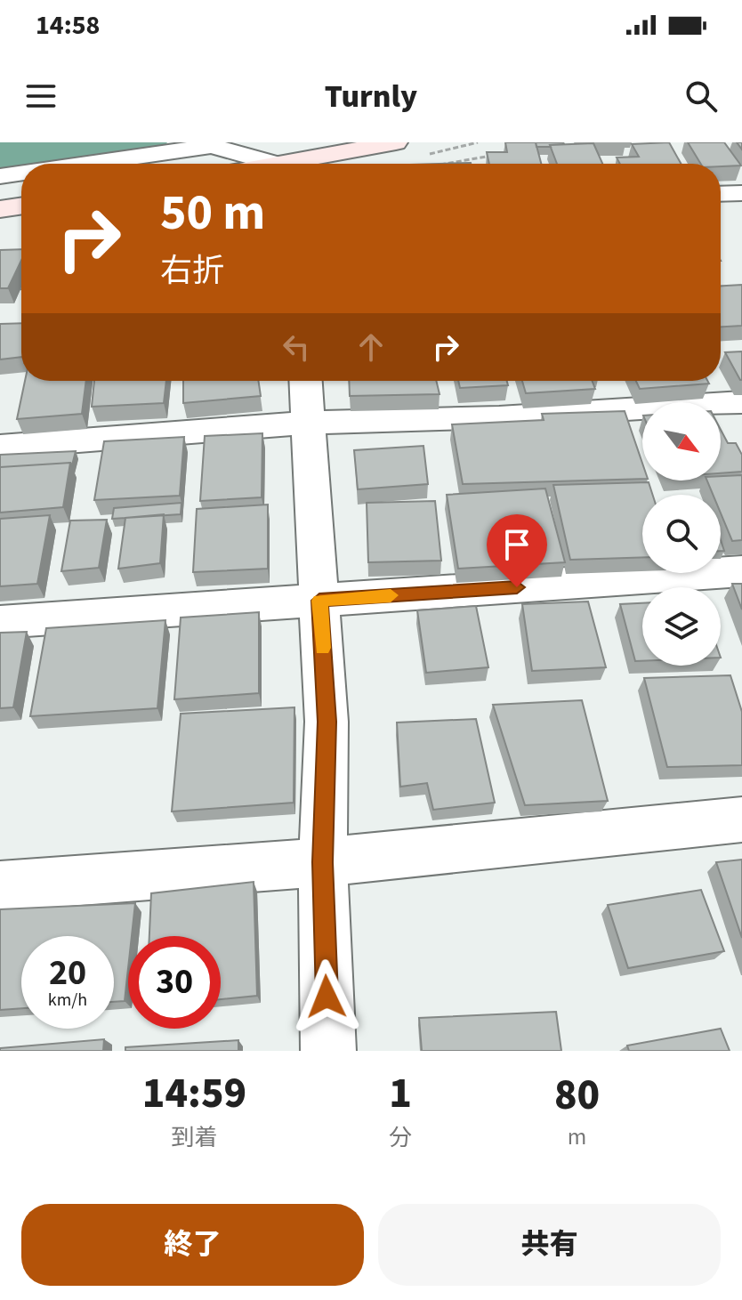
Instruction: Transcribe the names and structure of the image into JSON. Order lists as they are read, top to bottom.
{
  "north": "bottom right",
  "page": {
    "status": "14:58",
    "header": "Turnly",
    "turn": ["50 m", "右折"],
    "speed": "20 km/h",
    "limit": "30",
    "eta": [
      "14:59",
      "到着",
      "1",
      "分",
      "80",
      "m"
    ],
    "buttons": ["終了", "共有"]
  }
}
